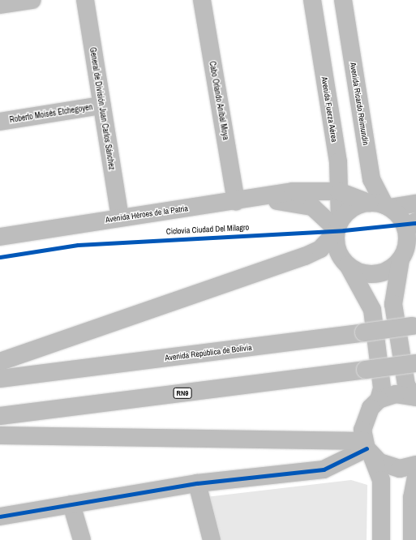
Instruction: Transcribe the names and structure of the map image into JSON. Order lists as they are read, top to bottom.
{
  "streets": {
    "main road": [
      "Cabo Orlando Aníbal Moya",
      "Avenida Ricardo Reimundín",
      "General de División Juan Carlos Sánchez",
      "Avenida Fuerza Aérea",
      "Roberto Moisés Etchegoyen",
      "Avenida Héroes de la Patria",
      "Avenida República de Bolivia",
      "RN9"
    ],
    "cycle path": ["Ciclovia Ciudad Del Milagro"]
  },
  "crossings": [
    ["Cabo Orlando Aníbal Moya", "Avenida Héroes de la Patria"],
    ["Avenida Ricardo Reimundín", "Avenida Fuerza Aérea"],
    ["General de División Juan Carlos Sánchez", "Roberto Moisés Etchegoyen"],
    ["General de División Juan Carlos Sánchez", "Avenida Héroes de la Patria"],
    ["Avenida Fuerza Aérea", "Avenida Héroes de la Patria"]
  ]
}
